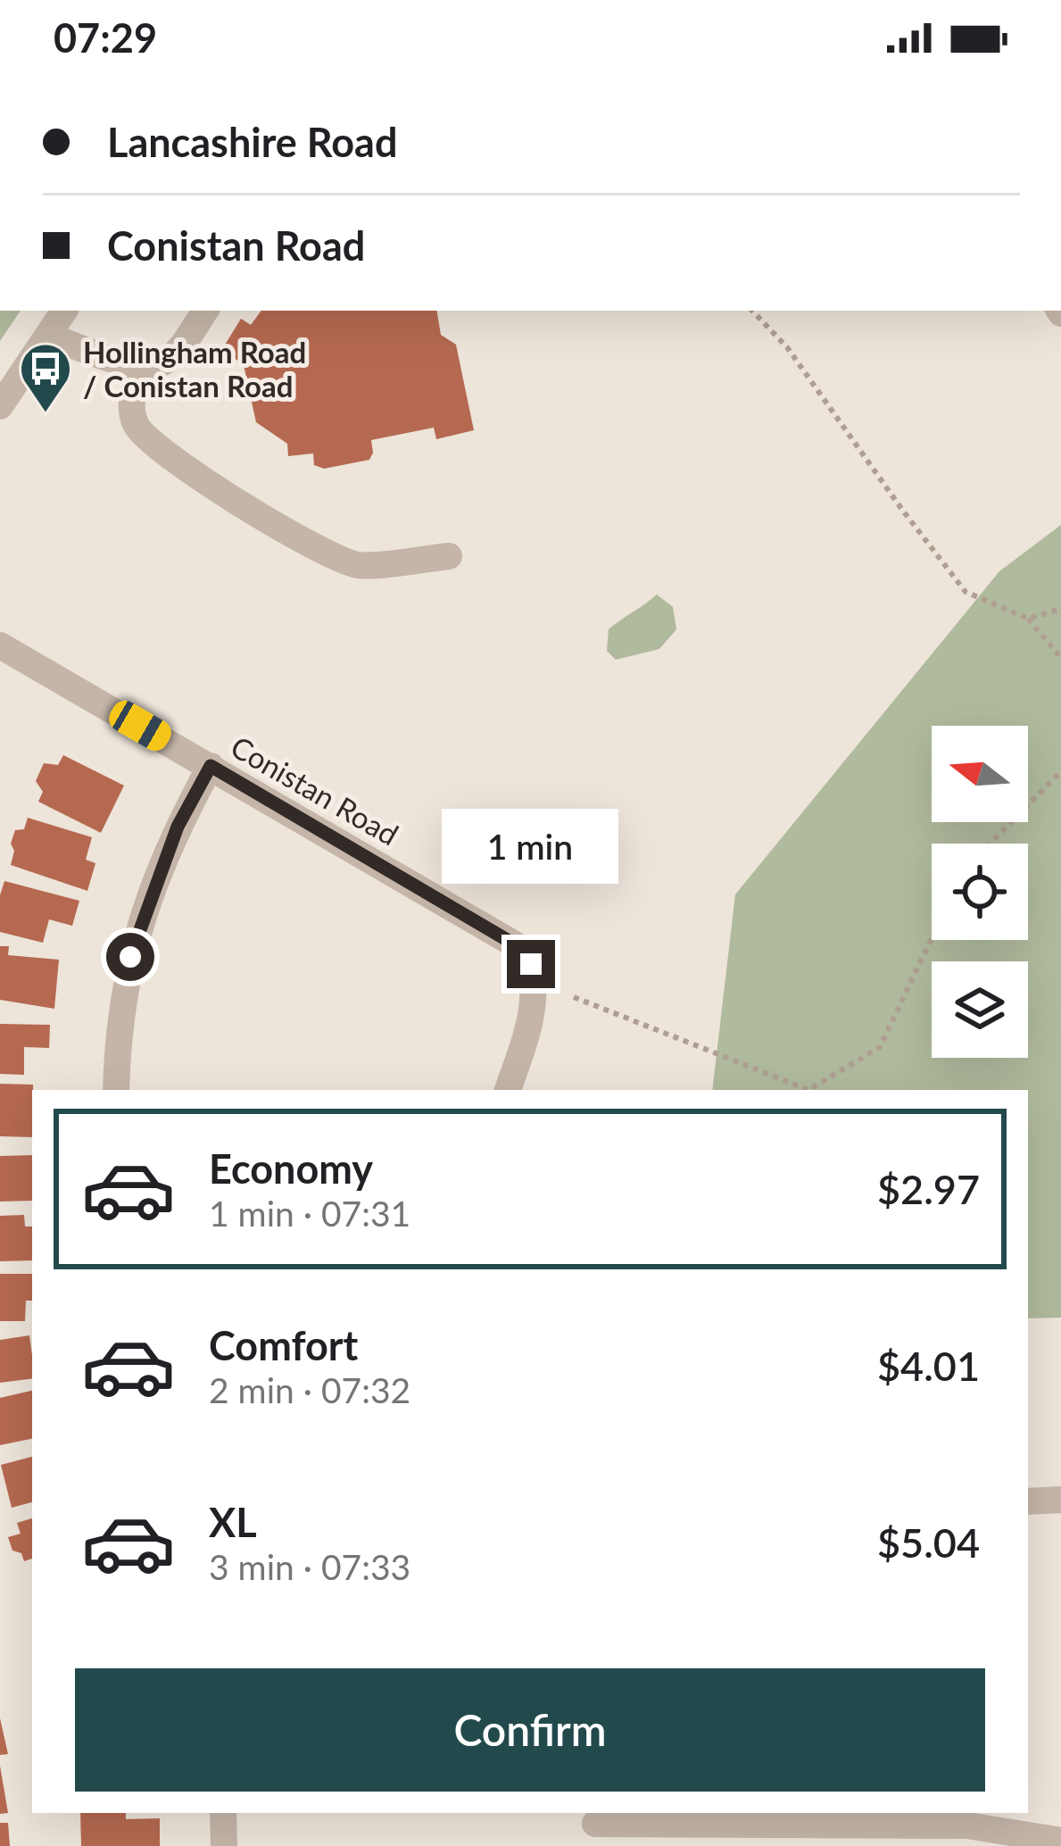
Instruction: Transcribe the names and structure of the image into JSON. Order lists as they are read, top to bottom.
{
  "streets": {
    "street": ["Conistan Road"]
  },
  "places": {
    "bus stop": ["Hollingham Road / Conistan Road"]
  },
  "north": "left",
  "page": {
    "status": "07:29",
    "banner": ["Lancashire Road", "Conistan Road"],
    "bubble": "1 min",
    "list": [
      {
        "name": "Economy",
        "note": "1 min · 07:31",
        "value": "$2.97"
      },
      {
        "name": "Comfort",
        "note": "2 min · 07:32",
        "value": "$4.01"
      },
      {
        "name": "XL",
        "note": "3 min · 07:33",
        "value": "$5.04"
      }
    ],
    "buttons": "Confirm"
  }
}
